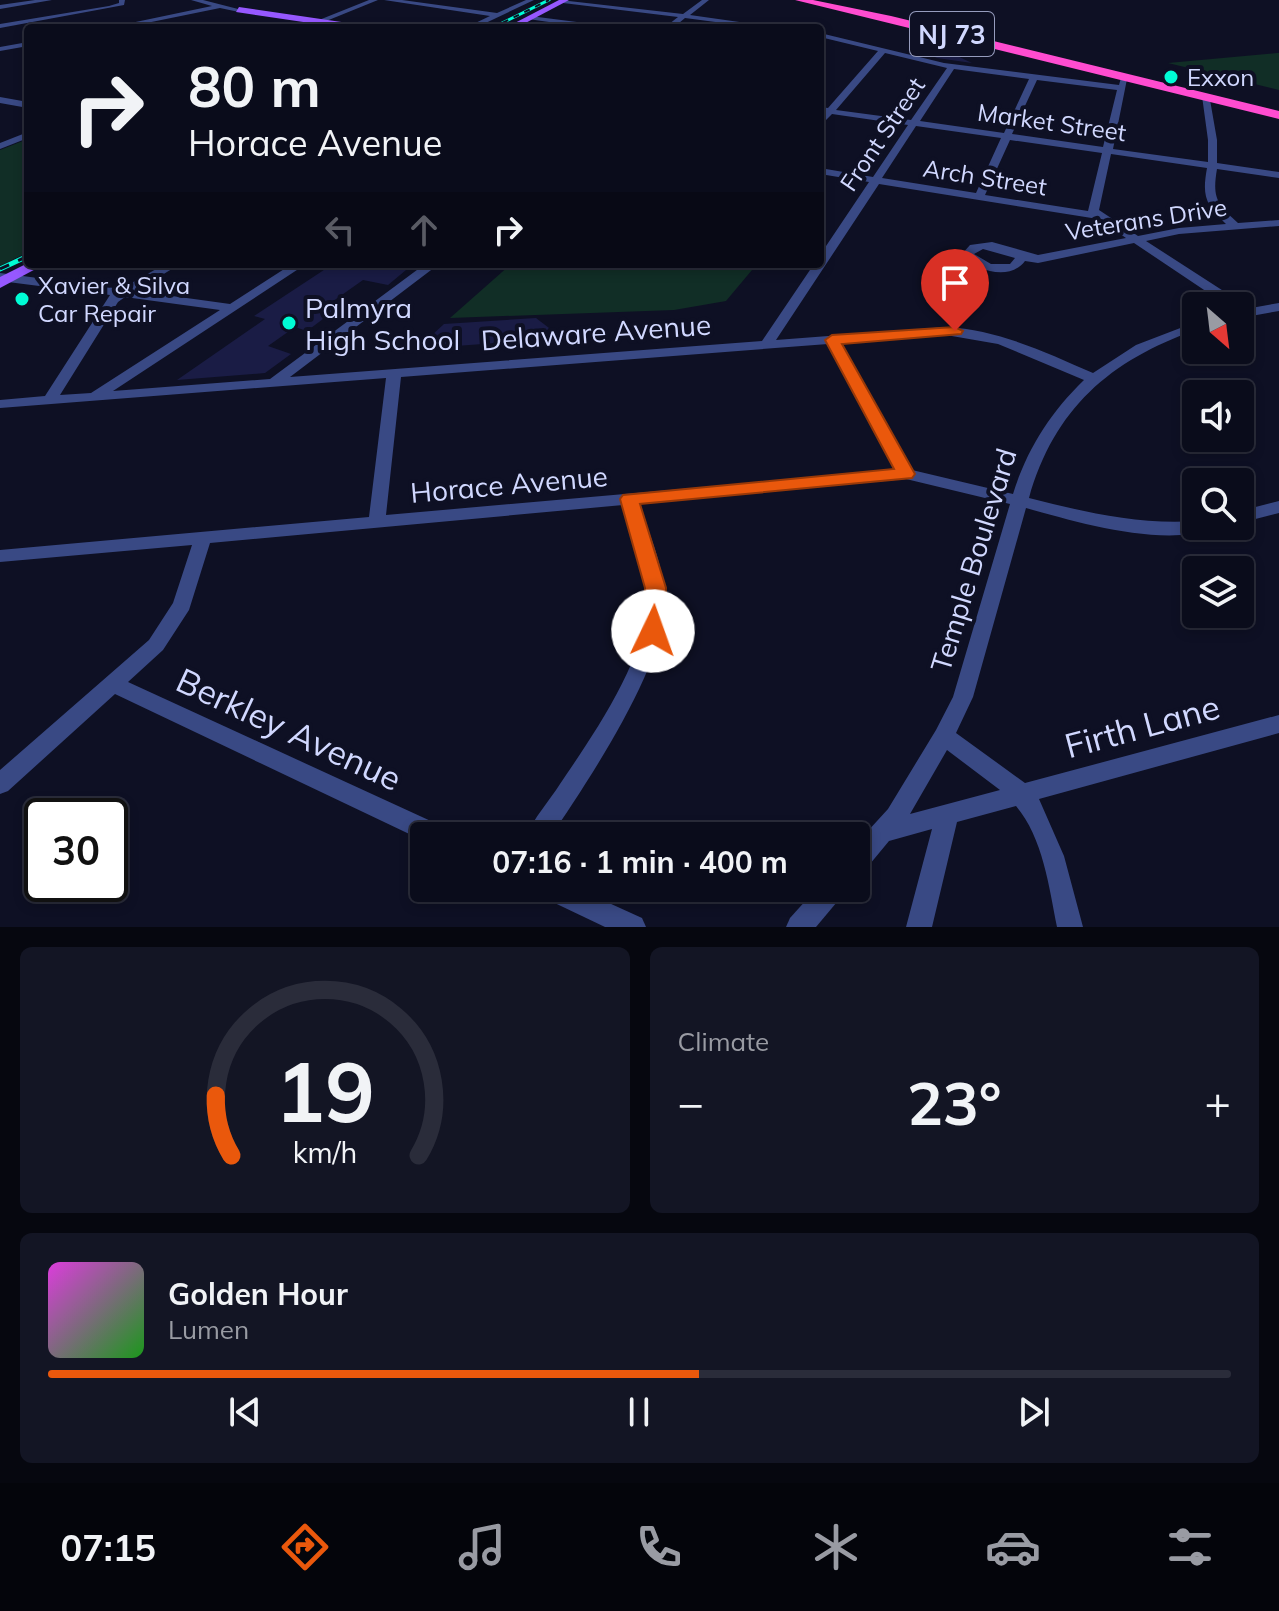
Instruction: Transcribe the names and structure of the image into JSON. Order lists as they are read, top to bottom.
{
  "streets": {
    "highway": ["NJ 73"],
    "street": [
      "Market Street",
      "Front Street",
      "Arch Street",
      "Veterans Drive",
      "Delaware Avenue",
      "Horace Avenue",
      "Temple Boulevard",
      "Firth Lane",
      "Berkley Avenue"
    ]
  },
  "crossings": [
    ["Market Street", "Front Street"],
    ["Front Street", "Arch Street"],
    ["Front Street", "Delaware Avenue"],
    ["Delaware Avenue", "Temple Boulevard"],
    ["Horace Avenue", "Temple Boulevard"],
    ["Temple Boulevard", "Firth Lane"]
  ],
  "places": ["Exxon", "Xavier & Silva Car Repair", "Palmyra High School"],
  "north": "bottom right",
  "page": {
    "turn": ["80 m", "Horace Avenue"],
    "limit": "30",
    "trip": "07:16 · 1 min · 400 m",
    "tile": "Climate",
    "heat": ["−", "23°", "+"],
    "song": ["Golden Hour", "Lumen"],
    "tabs": "07:15",
    "gauge": ["19", "km/h"]
  }
}
